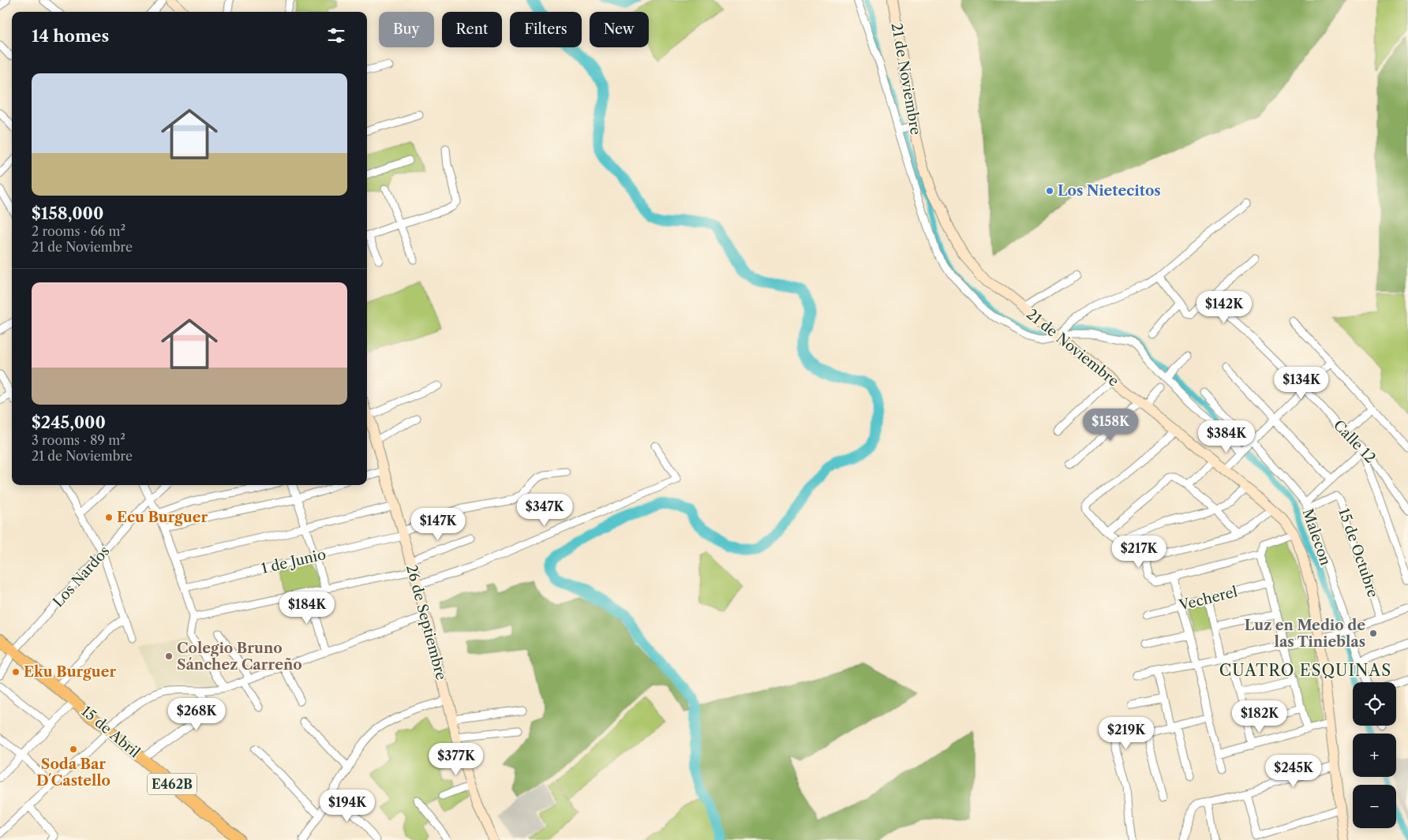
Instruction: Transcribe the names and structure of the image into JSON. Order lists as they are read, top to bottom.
{
  "streets": {
    "main road": ["15 de Abril", "E462B"],
    "street": [
      "21 de Noviembre",
      "Calle 12",
      "Malecon",
      "15 de Octubre",
      "1 de Junio",
      "Los Nardos",
      "Vecherel",
      "26 de Septiembre"
    ]
  },
  "crossings": [
    ["Malecon", "15 de Octubre"],
    ["1 de Junio", "26 de Septiembre"],
    ["Los Nardos", "15 de Abril"]
  ],
  "districts": ["CUATRO ESQUINAS"],
  "places": [
    "Los Nietecitos",
    "Ecu Burguer",
    "Luz en Medio de las Tinieblas",
    "Colegio Bruno Sánchez Carreño",
    "Eku Burguer",
    "Soda Bar D´Castello"
  ],
  "page": {
    "chip": [
      "Buy",
      "Rent",
      "Filters",
      "New"
    ],
    "heading": "14 homes",
    "list": [
      {
        "name": "$158,000",
        "note": "2 rooms · 66 m² · 21 de Noviembre"
      },
      {
        "name": "$245,000",
        "note": "3 rooms · 89 m² · 21 de Noviembre"
      }
    ],
    "price": [
      "$142K",
      "$134K",
      "$158K",
      "$384K",
      "$347K",
      "$147K",
      "$217K",
      "$184K",
      "$268K",
      "$182K",
      "$219K",
      "$377K",
      "$245K",
      "$194K"
    ],
    "map_buttons": ["+", "−"]
  }
}
